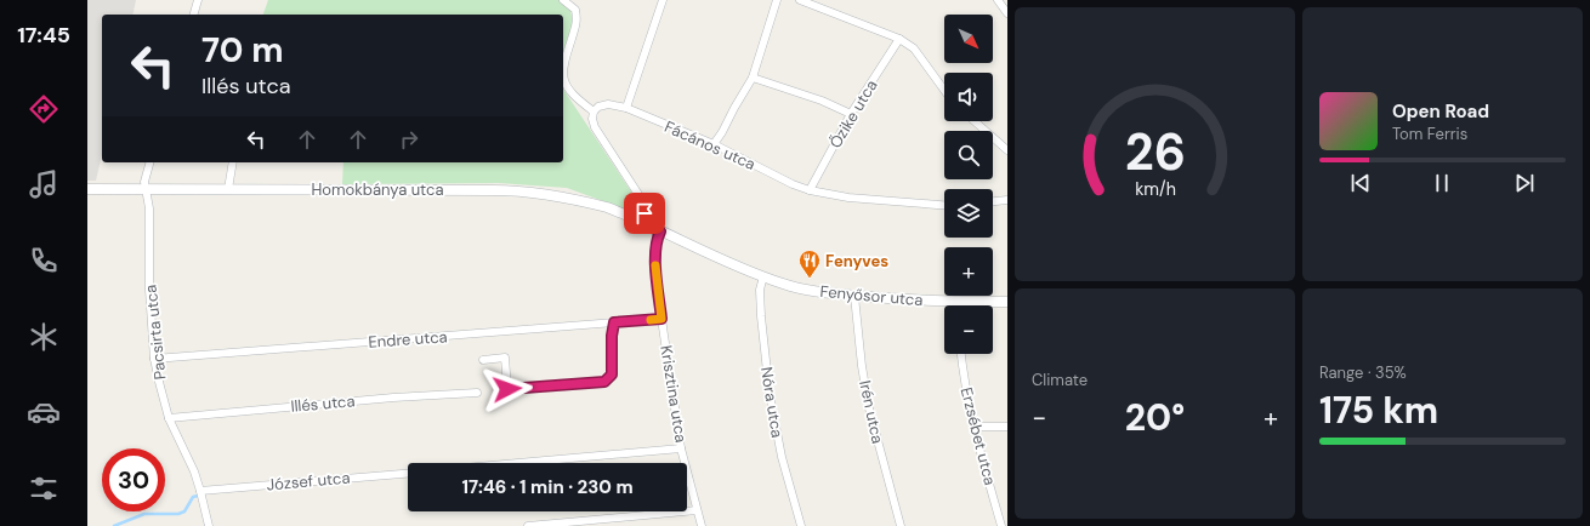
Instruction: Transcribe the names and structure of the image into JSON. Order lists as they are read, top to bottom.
{
  "streets": {
    "street": [
      "Őzike utca",
      "Fácános utca",
      "Homokbánya utca",
      "Fenyősor utca",
      "Pacsirta utca",
      "Endre utca",
      "Krisztina utca",
      "Nóra utca",
      "Illés utca",
      "Irén utca",
      "Erzsébet utca",
      "József utca"
    ]
  },
  "crossings": [
    ["Őzike utca", "Fácános utca"],
    ["Homokbánya utca", "Fenyősor utca"],
    ["Homokbánya utca", "Pacsirta utca"],
    ["Homokbánya utca", "Krisztina utca"],
    ["Fenyősor utca", "Krisztina utca"],
    ["Fenyősor utca", "Nóra utca"],
    ["Fenyősor utca", "Irén utca"],
    ["Pacsirta utca", "Endre utca"],
    ["Pacsirta utca", "Illés utca"],
    ["Pacsirta utca", "József utca"],
    ["Endre utca", "Krisztina utca"]
  ],
  "places": {
    "restaurant": ["Fenyves"]
  },
  "north": "bottom right",
  "page": {
    "tabs": "17:45",
    "map_buttons": ["+", "−"],
    "turn": ["70 m", "Illés utca"],
    "song": ["Open Road", "Tom Ferris"],
    "tile": [
      "Climate",
      ["Range · 35%", "175 km"]
    ],
    "heat": ["−", "20°", "+"],
    "limit": "30",
    "trip": "17:46 · 1 min · 230 m",
    "gauge": ["26", "km/h"]
  }
}
